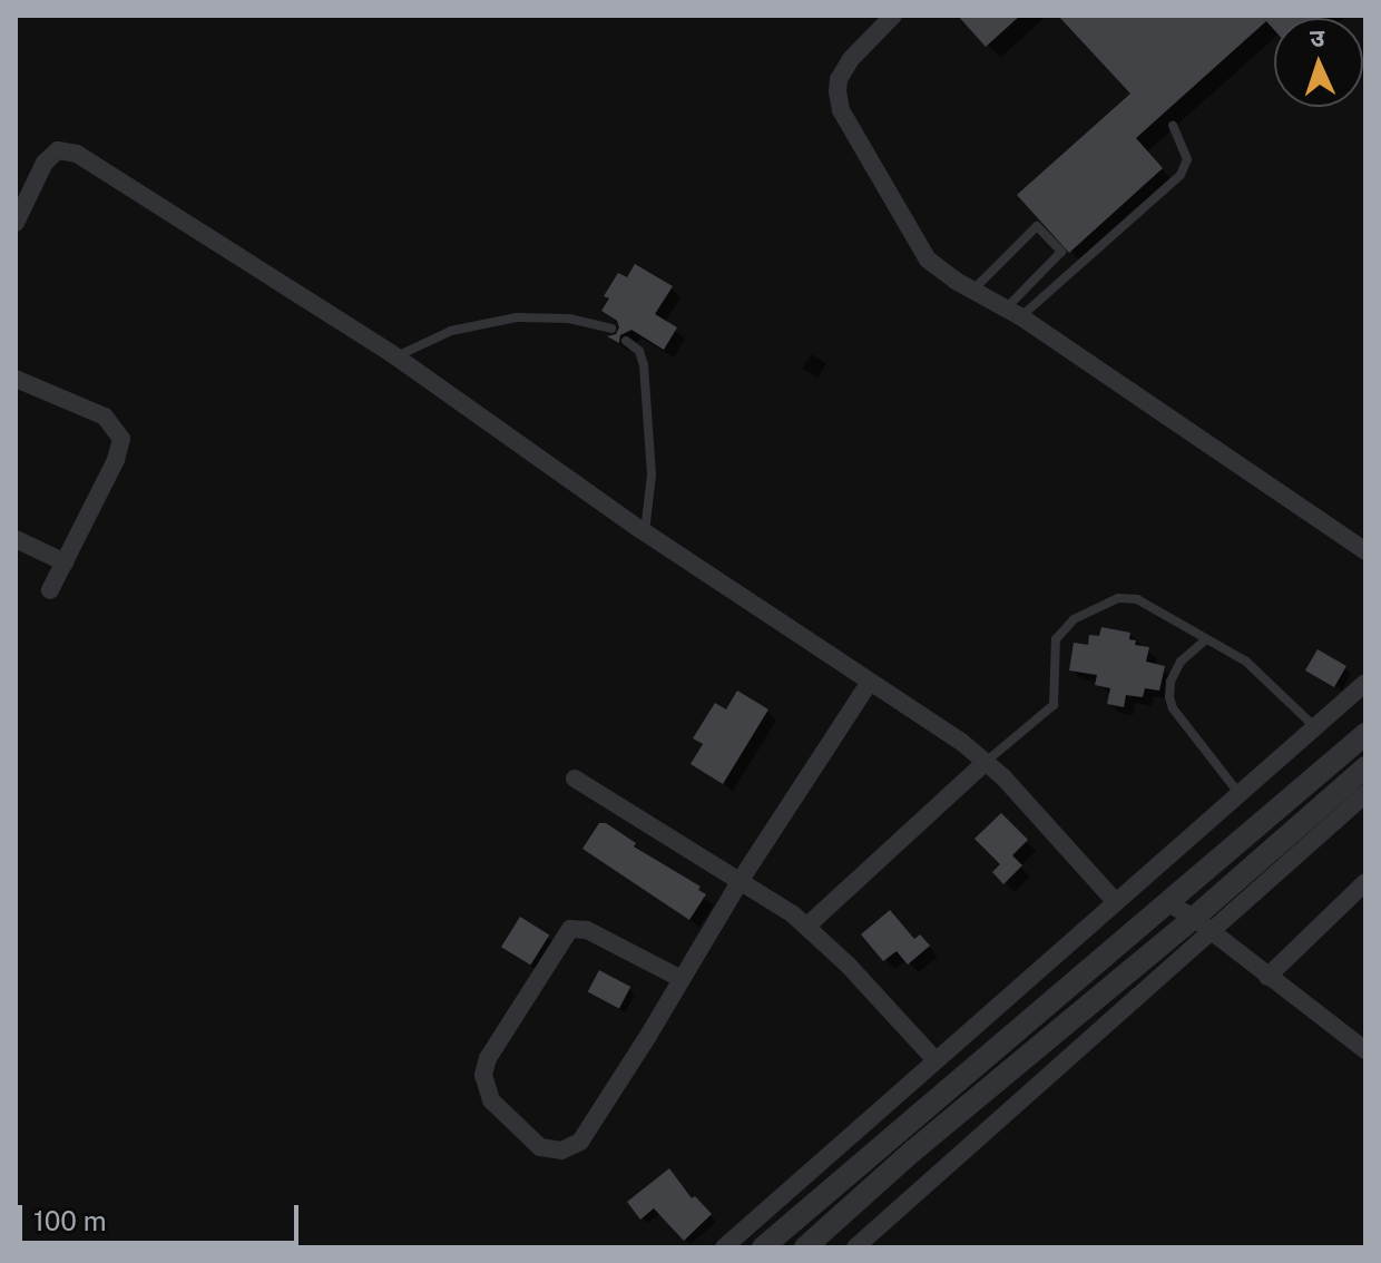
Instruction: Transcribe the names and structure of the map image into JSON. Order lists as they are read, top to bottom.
{
  "scale_bar": "100 m",
  "north": "top"
}
